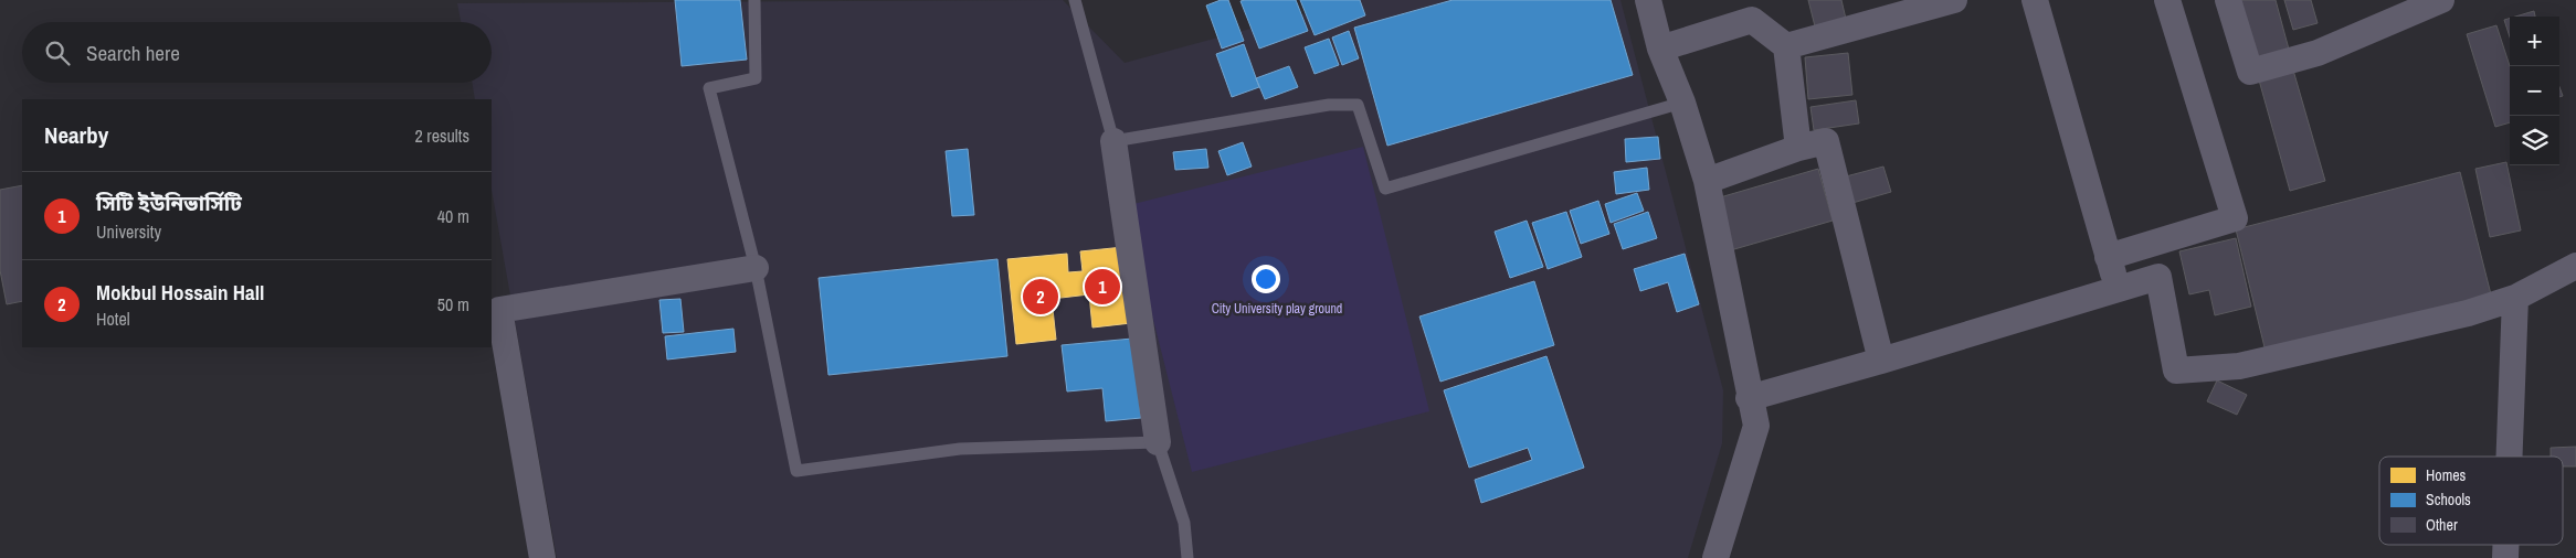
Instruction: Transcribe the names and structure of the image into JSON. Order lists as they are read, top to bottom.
{
  "parks": ["City University play ground"],
  "legend": ["Homes", "Schools", "Other"],
  "page": {
    "map_buttons": ["+", "−"],
    "search": "Search here",
    "heading": ["Nearby", "2 results"],
    "list": [
      {
        "mark": "1",
        "name": "সিটি ইউনিভার্সিটি",
        "note": "University",
        "value": "40 m"
      },
      {
        "mark": "2",
        "name": "Mokbul Hossain Hall",
        "note": "Hotel",
        "value": "50 m"
      }
    ],
    "pins": ["1", "2"]
  }
}
